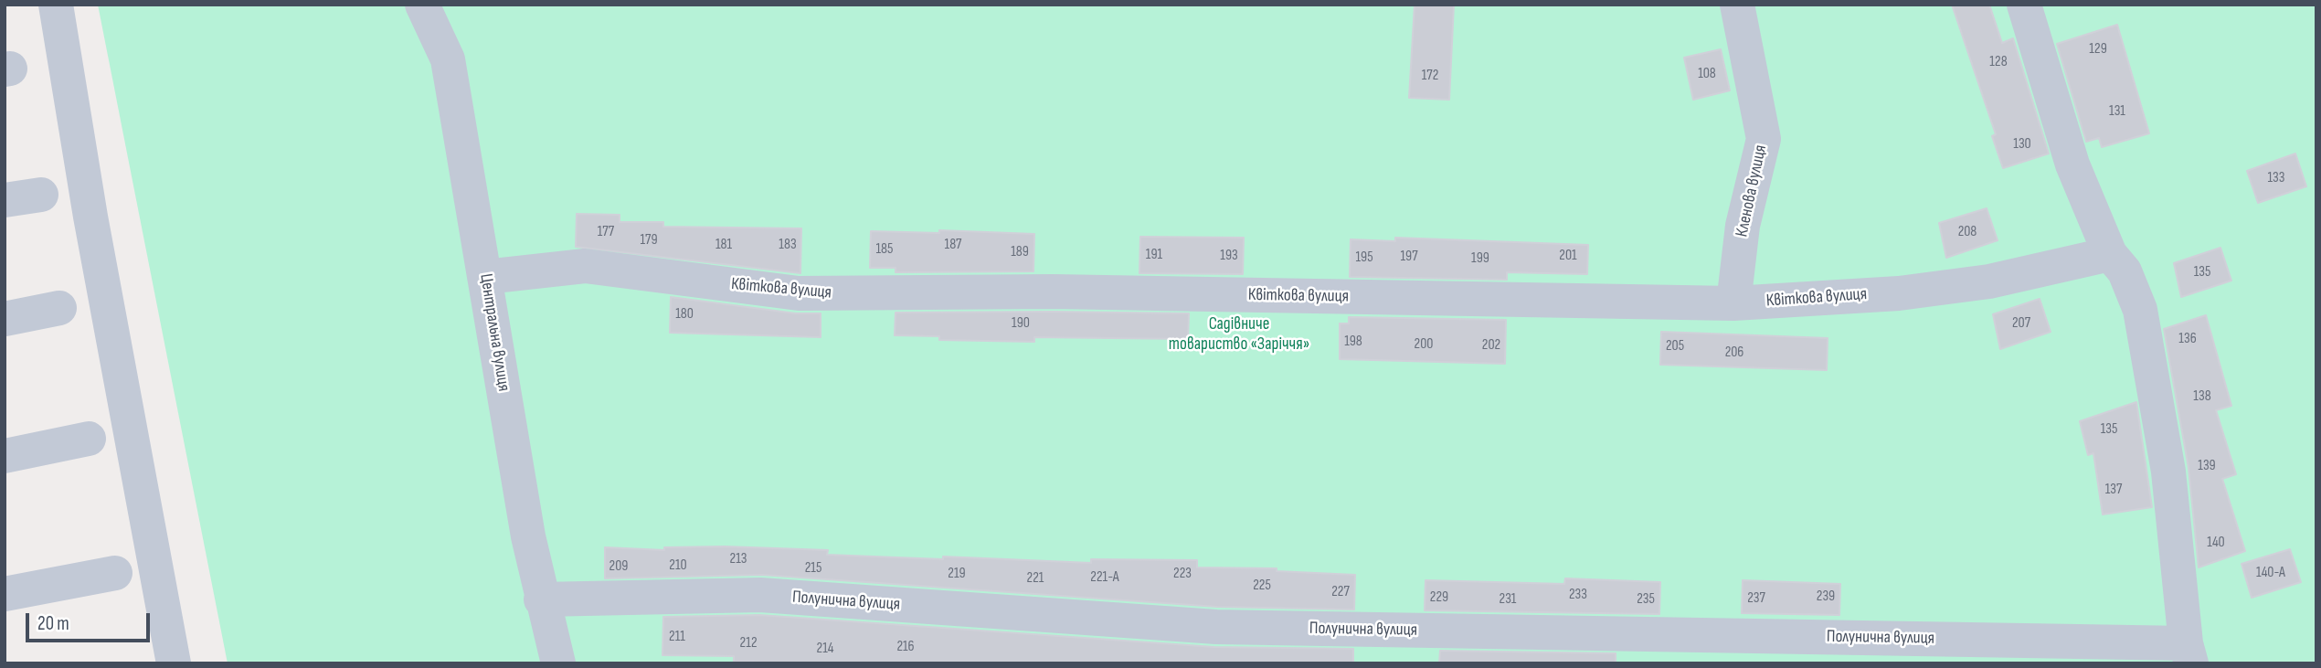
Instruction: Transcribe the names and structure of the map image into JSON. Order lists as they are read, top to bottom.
{
  "streets": {
    "street": [
      "Кленова вулиця",
      "Квіткова вулиця",
      "Центральна вулиця",
      "Полунична вулиця"
    ]
  },
  "crossings": [
    ["Кленова вулиця", "Квіткова вулиця"],
    ["Квіткова вулиця", "Центральна вулиця"],
    ["Центральна вулиця", "Полунична вулиця"]
  ],
  "parks": ["Садівниче товариство «Заріччя»"],
  "house_numbers": [
    "129",
    "128",
    "108",
    "172",
    "131",
    "130",
    "133",
    "177",
    "208",
    "179",
    "181",
    "183",
    "187",
    "185",
    "189",
    "191",
    "193",
    "201",
    "197",
    "195",
    "199",
    "135",
    "180",
    "190",
    "207",
    "136",
    "198",
    "200",
    "202",
    "205",
    "206",
    "138",
    "135",
    "139",
    "137",
    "140",
    "213",
    "210",
    "209",
    "215",
    "140-А",
    "219",
    "223",
    "221-А",
    "221",
    "225",
    "227",
    "233",
    "239",
    "229",
    "237",
    "231",
    "235",
    "211",
    "212",
    "216",
    "214"
  ],
  "scale_bar": "20 m"
}
